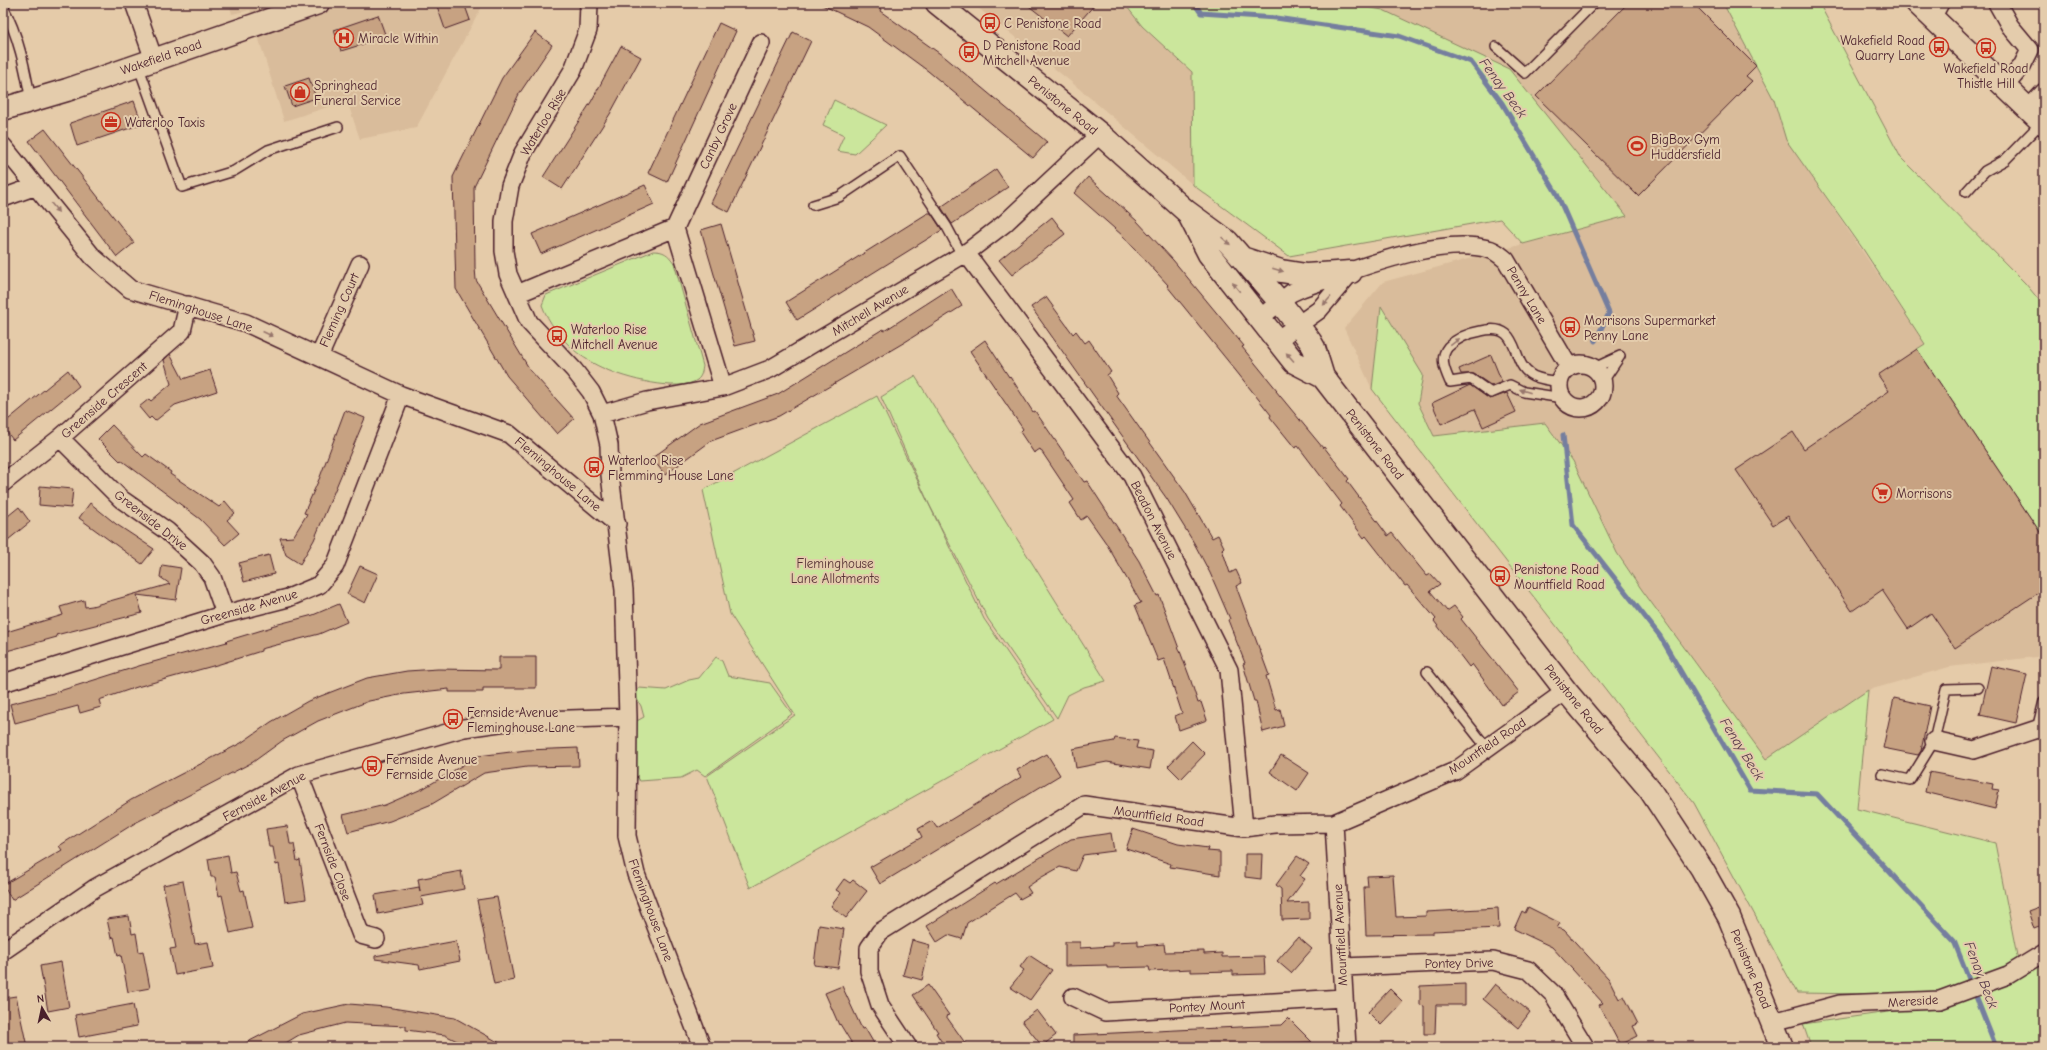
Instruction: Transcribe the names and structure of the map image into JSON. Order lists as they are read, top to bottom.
{
  "streets": {
    "highway": ["Wakefield Road", "Penistone Road"],
    "street": [
      "Waterloo Rise",
      "Canby Grove",
      "Penny Lane",
      "Fleming Court",
      "Mitchell Avenue",
      "Fleminghouse Lane",
      "Greenside Crescent",
      "Greenside Drive",
      "Beadon Avenue",
      "Greenside Avenue",
      "Mountfield Road",
      "Fernside Avenue",
      "Fernside Close",
      "Mountfield Avenue",
      "Pontey Drive",
      "Mereside",
      "Pontey Mount"
    ]
  },
  "crossings": [
    ["Penistone Road", "Penny Lane"],
    ["Penistone Road", "Mitchell Avenue"],
    ["Penistone Road", "Mountfield Road"],
    ["Penistone Road", "Mereside"],
    ["Waterloo Rise", "Mitchell Avenue"],
    ["Waterloo Rise", "Fleminghouse Lane"],
    ["Fleming Court", "Fleminghouse Lane"],
    ["Mitchell Avenue", "Beadon Avenue"],
    ["Fleminghouse Lane", "Greenside Crescent"],
    ["Fleminghouse Lane", "Greenside Avenue"],
    ["Fleminghouse Lane", "Fernside Avenue"],
    ["Greenside Crescent", "Greenside Drive"],
    ["Greenside Drive", "Greenside Avenue"],
    ["Beadon Avenue", "Mountfield Road"],
    ["Mountfield Road", "Mountfield Avenue"],
    ["Fernside Avenue", "Fernside Close"],
    ["Mountfield Avenue", "Pontey Drive"],
    ["Mountfield Avenue", "Pontey Mount"]
  ],
  "water": ["Fenay Beck"],
  "parks": ["Fleminghouse Lane Allotments"],
  "places": {
    "bus stop": [
      "C Penistone Road",
      "Wakefield Road Quarry Lane",
      "Wakefield Road Thistle Hill",
      "D Penistone Road Mitchell Avenue",
      "Morrisons Supermarket Penny Lane",
      "Waterloo Rise Mitchell Avenue",
      "Waterloo Rise Flemming House Lane",
      "Penistone Road Mountfield Road",
      "Fernside Avenue Fleminghouse Lane",
      "Fernside Avenue Fernside Close"
    ],
    "hospital": ["Miracle Within"],
    "shop": ["Springhead Funeral Service"],
    "office": ["Waterloo Taxis"],
    "sports": ["BigBox Gym Huddersfield"],
    "supermarket": ["Morrisons"]
  },
  "north": "top"
}
